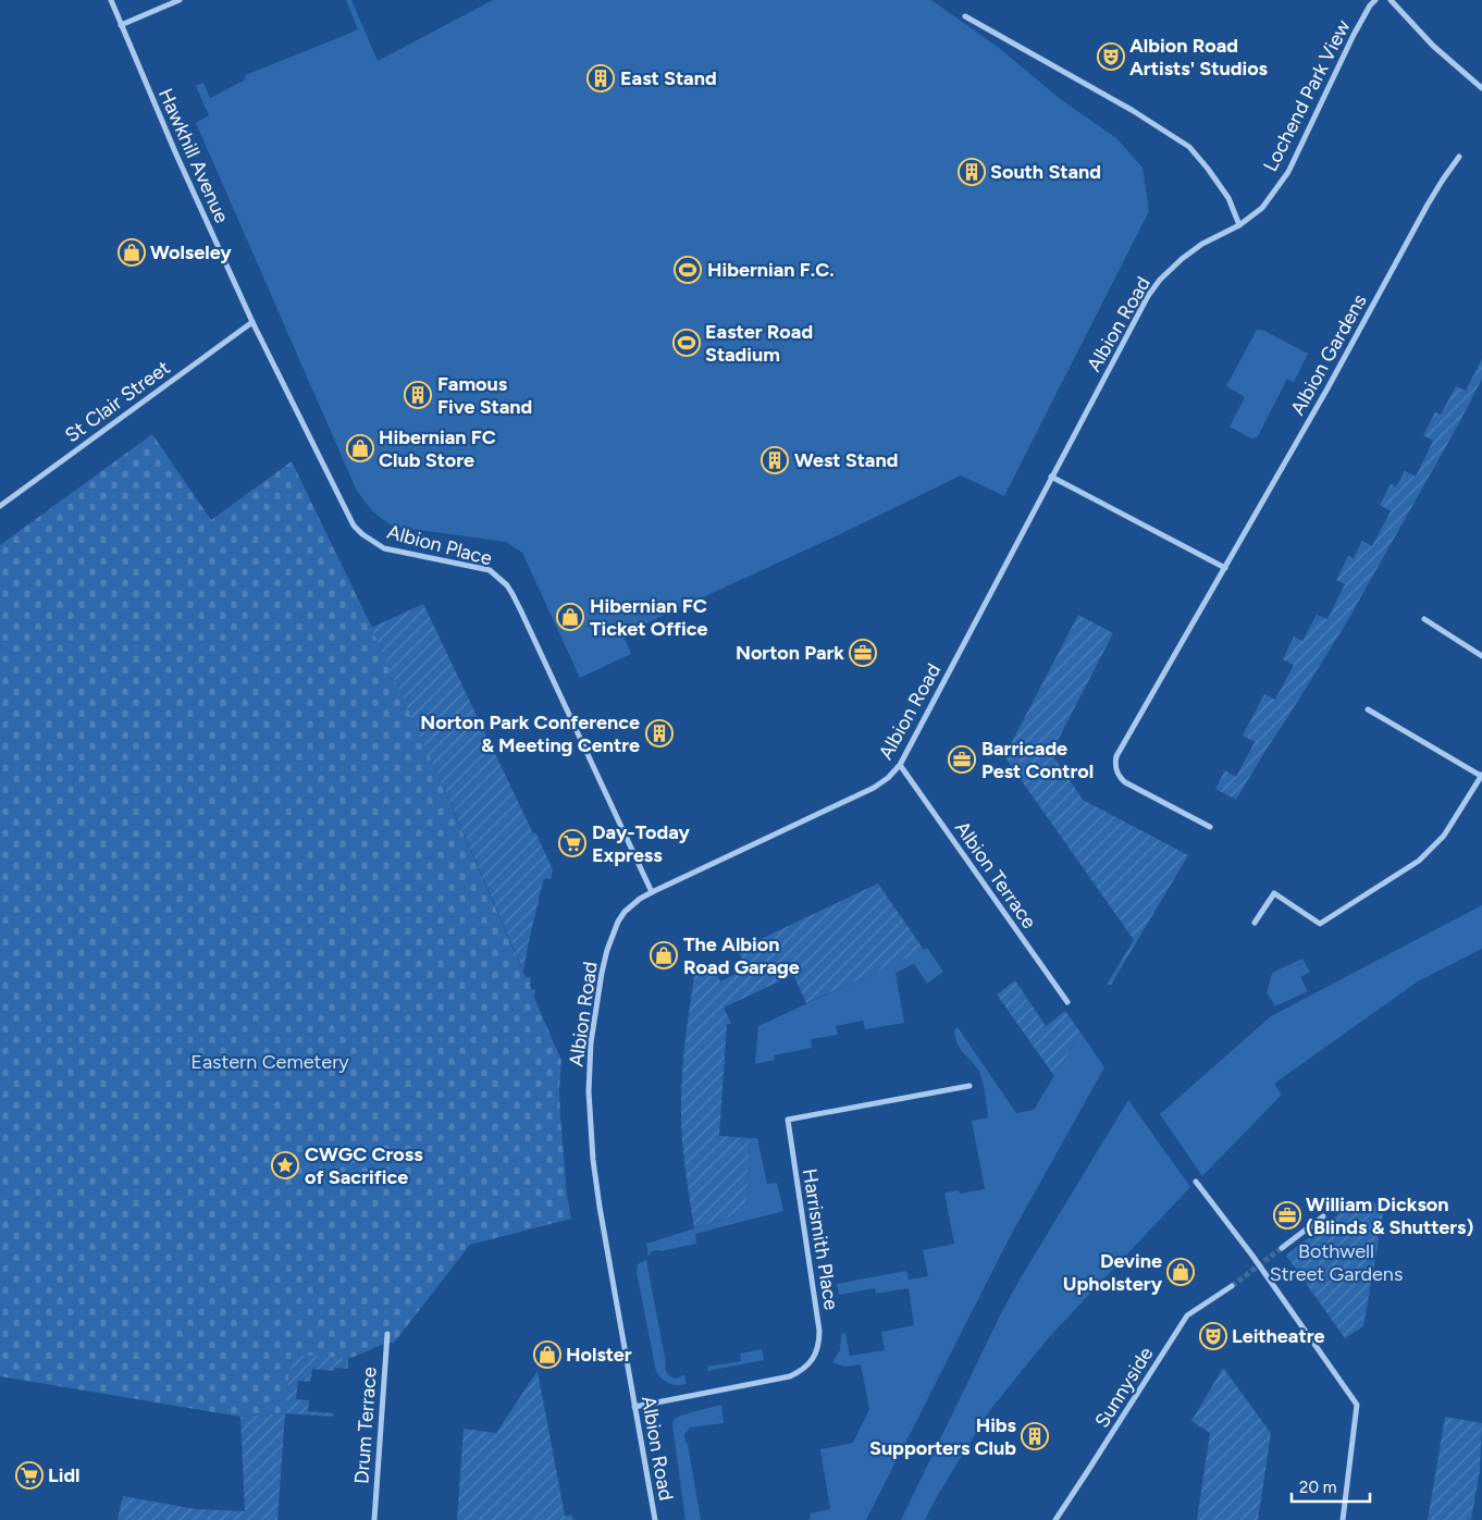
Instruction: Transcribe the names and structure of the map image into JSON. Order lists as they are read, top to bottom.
{
  "streets": {
    "street": [
      "Lochend Park View",
      "Hawkhill Avenue",
      "Albion Road",
      "Albion Gardens",
      "St Clair Street",
      "Albion Place",
      "Albion Terrace",
      "Harrismith Place",
      "Sunnyside",
      "Drum Terrace"
    ]
  },
  "crossings": [
    ["Lochend Park View", "Albion Road"],
    ["Hawkhill Avenue", "St Clair Street"],
    ["Hawkhill Avenue", "Albion Place"],
    ["Albion Road", "Albion Place"],
    ["Albion Road", "Albion Terrace"],
    ["Albion Road", "Harrismith Place"],
    ["St Clair Street", "Albion Place"]
  ],
  "parks": ["Eastern Cemetery", "Bothwell Street Gardens"],
  "places": {
    "theatre": ["Albion Road Artists' Studios", "Leitheatre"],
    "building": [
      "East Stand",
      "South Stand",
      "Famous Five Stand",
      "West Stand",
      "Norton Park Conference & Meeting Centre",
      "Hibs Supporters Club"
    ],
    "shop": [
      "Wolseley",
      "Hibernian FC Club Store",
      "Hibernian FC Ticket Office",
      "The Albion Road Garage",
      "Devine Upholstery",
      "Holster"
    ],
    "sports": ["Hibernian F.C.", "Easter Road Stadium"],
    "office": ["Norton Park", "Barricade Pest Control", "William Dickson (Blinds & Shutters)"],
    "supermarket": ["Day-Today Express", "Lidl"],
    "place": ["CWGC Cross of Sacrifice"]
  },
  "scale_bar": "20 m"
}
